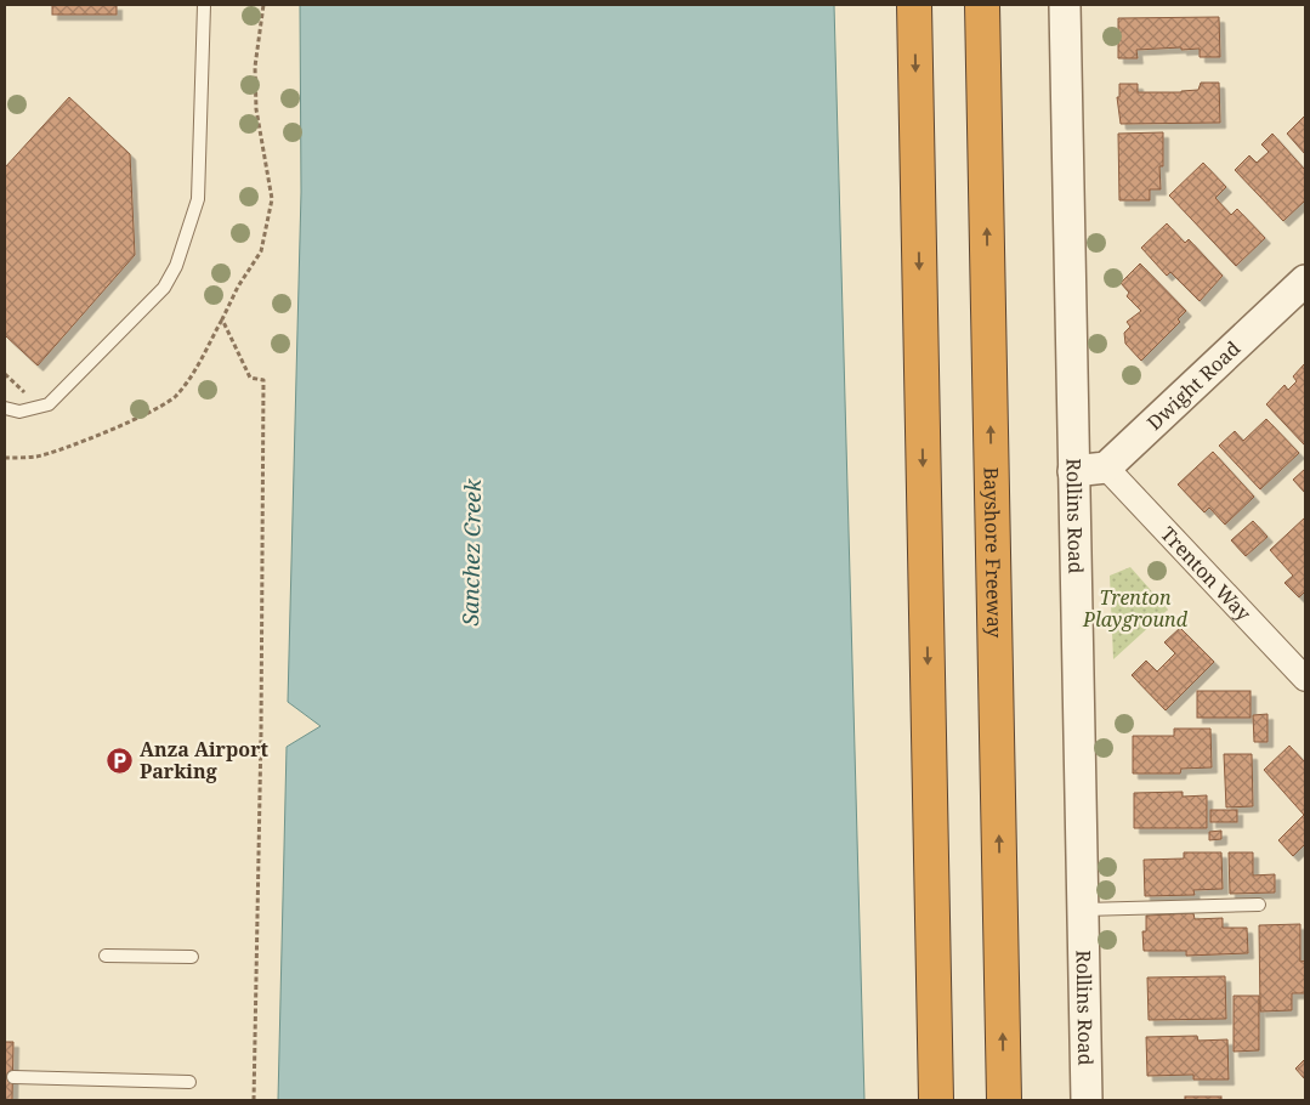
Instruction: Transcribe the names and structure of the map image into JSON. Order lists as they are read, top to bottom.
{
  "streets": {
    "highway": ["Bayshore Freeway"],
    "street": ["Dwight Road", "Rollins Road", "Trenton Way"]
  },
  "crossings": [
    ["Dwight Road", "Trenton Way"]
  ],
  "water": ["Sanchez Creek"],
  "parks": ["Trenton Playground"],
  "places": {
    "parking": ["Anza Airport Parking"]
  }
}
